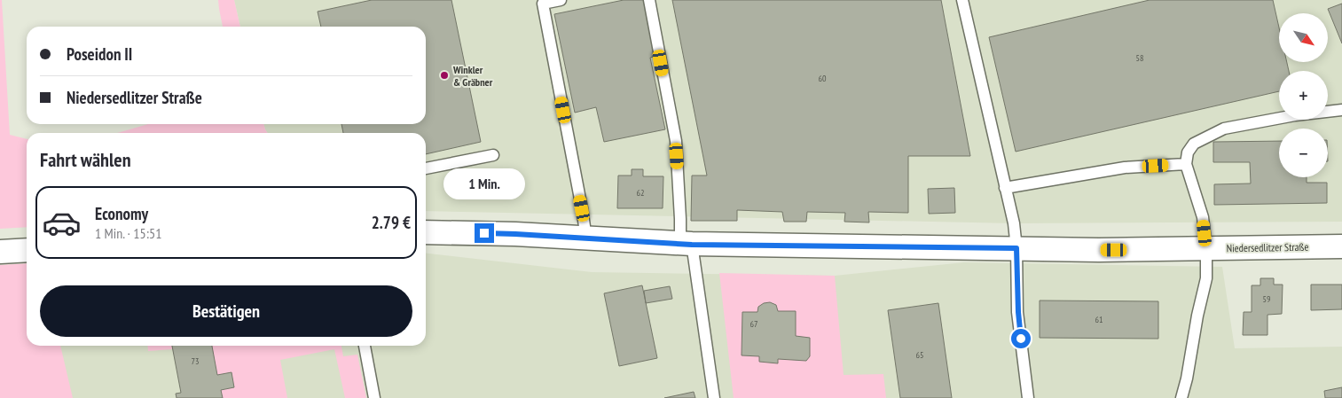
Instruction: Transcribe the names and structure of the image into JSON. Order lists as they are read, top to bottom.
{
  "streets": {
    "street": ["Niedersedlitzer Straße"]
  },
  "places": ["Winkler & Gräbner"],
  "house_numbers": [
    "58",
    "60",
    "62",
    "59",
    "61",
    "67",
    "65",
    "73"
  ],
  "north": "bottom right",
  "page": {
    "map_buttons": ["+", "−"],
    "banner": ["Poseidon II", "Niedersedlitzer Straße"],
    "heading": "Fahrt wählen",
    "bubble": "1 Min.",
    "list": [
      {
        "name": "Economy",
        "note": "1 Min. · 15:51",
        "value": "2.79 €"
      }
    ],
    "buttons": "Bestätigen"
  }
}
